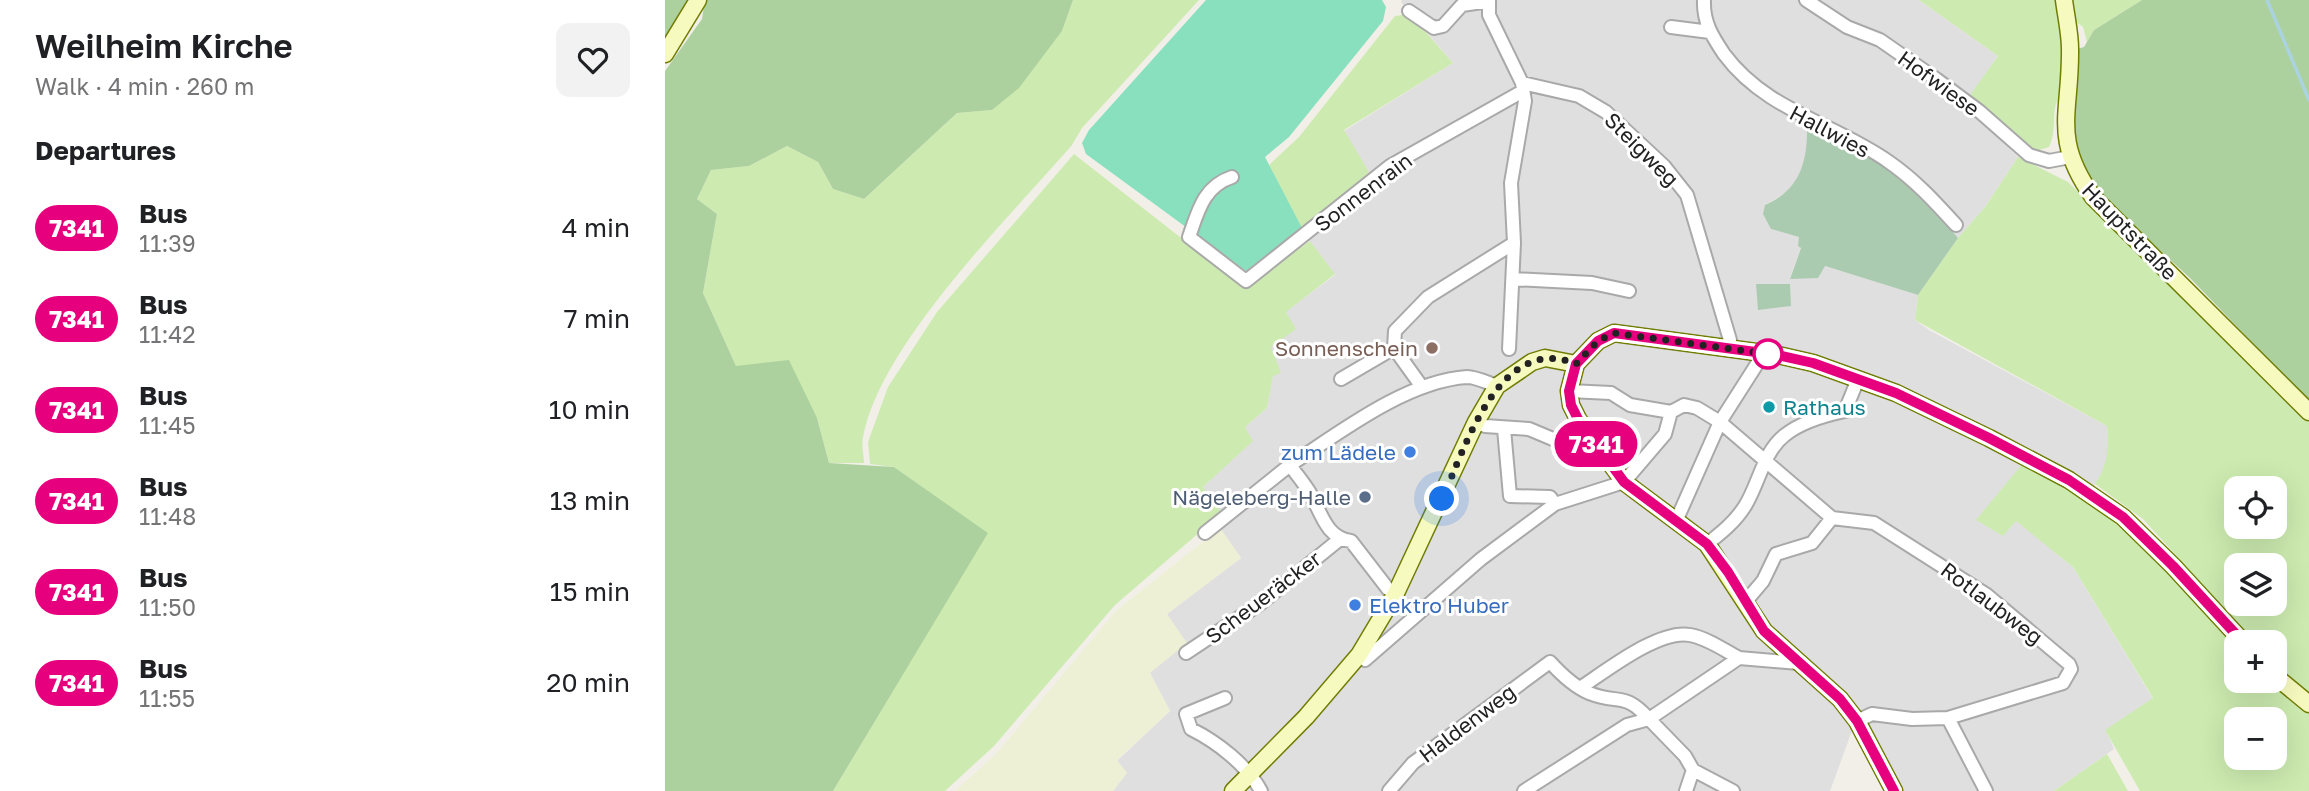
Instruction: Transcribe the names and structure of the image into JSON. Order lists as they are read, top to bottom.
{
  "streets": {
    "street": [
      "Hofwiese",
      "Hallwies",
      "Steigweg",
      "Sonnenrain",
      "Hauptstraße",
      "Scheueräcker",
      "Rotlaubweg",
      "Haldenweg"
    ]
  },
  "crossings": [
    ["Hofwiese", "Hauptstraße"],
    ["Steigweg", "Sonnenrain"]
  ],
  "places": [
    "Sonnenschein",
    "Rathaus",
    "zum Lädele",
    "Nägeleberg-Halle",
    "Elektro Huber"
  ],
  "lines": ["bus line 7341"],
  "page": {
    "heading": [
      ["Weilheim Kirche", "Walk · 4 min · 260 m"],
      "Departures"
    ],
    "on_map": "7341",
    "list": [
      {
        "mark": "7341",
        "name": "Bus",
        "note": "11:39",
        "value": "4 min"
      },
      {
        "mark": "7341",
        "name": "Bus",
        "note": "11:42",
        "value": "7 min"
      },
      {
        "mark": "7341",
        "name": "Bus",
        "note": "11:45",
        "value": "10 min"
      },
      {
        "mark": "7341",
        "name": "Bus",
        "note": "11:48",
        "value": "13 min"
      },
      {
        "mark": "7341",
        "name": "Bus",
        "note": "11:50",
        "value": "15 min"
      },
      {
        "mark": "7341",
        "name": "Bus",
        "note": "11:55",
        "value": "20 min"
      }
    ],
    "map_buttons": ["+", "−"]
  }
}
